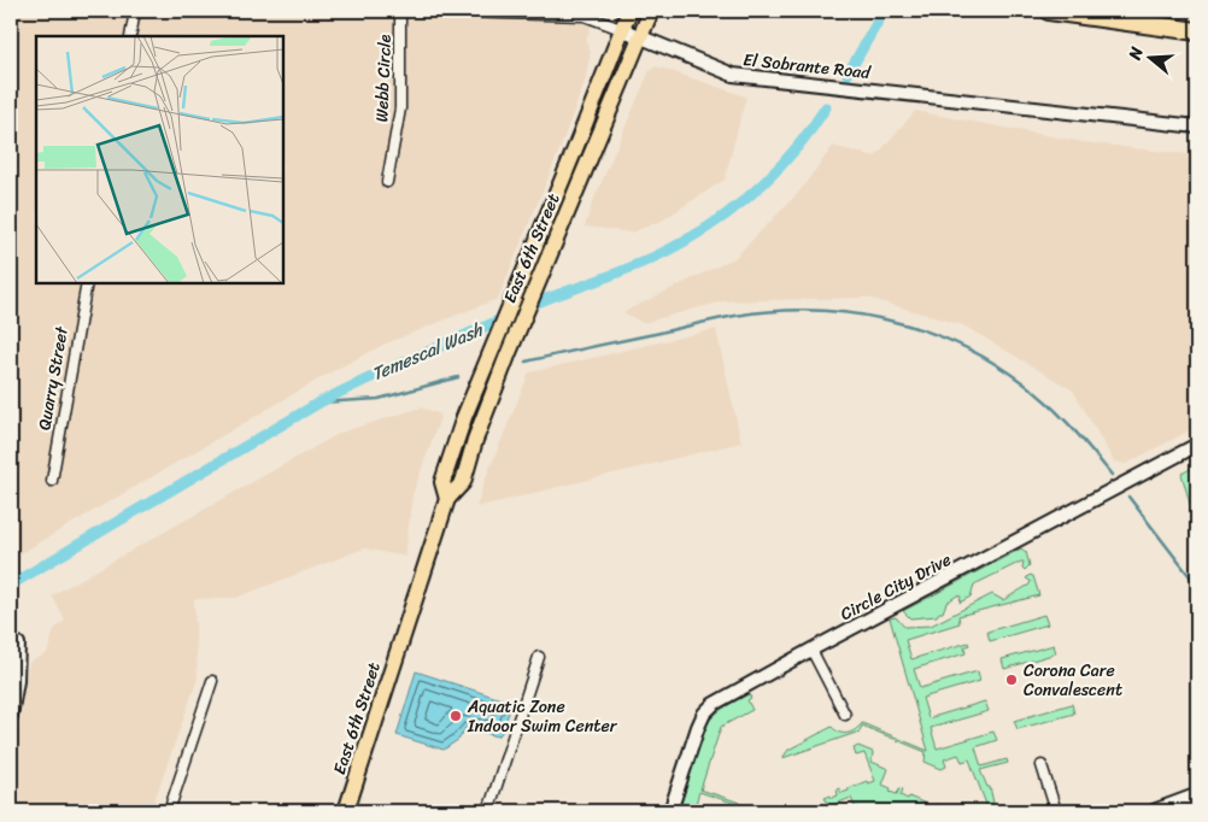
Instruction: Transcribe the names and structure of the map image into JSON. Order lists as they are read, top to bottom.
{
  "streets": {
    "main road": ["East 6th Street"],
    "street": [
      "El Sobrante Road",
      "Webb Circle",
      "Quarry Street",
      "Circle City Drive"
    ]
  },
  "crossings": [
    ["El Sobrante Road", "East 6th Street"]
  ],
  "water": ["Temescal Wash"],
  "places": ["Corona Care Convalescent", "Aquatic Zone Indoor Swim Center"],
  "north": "left"
}
